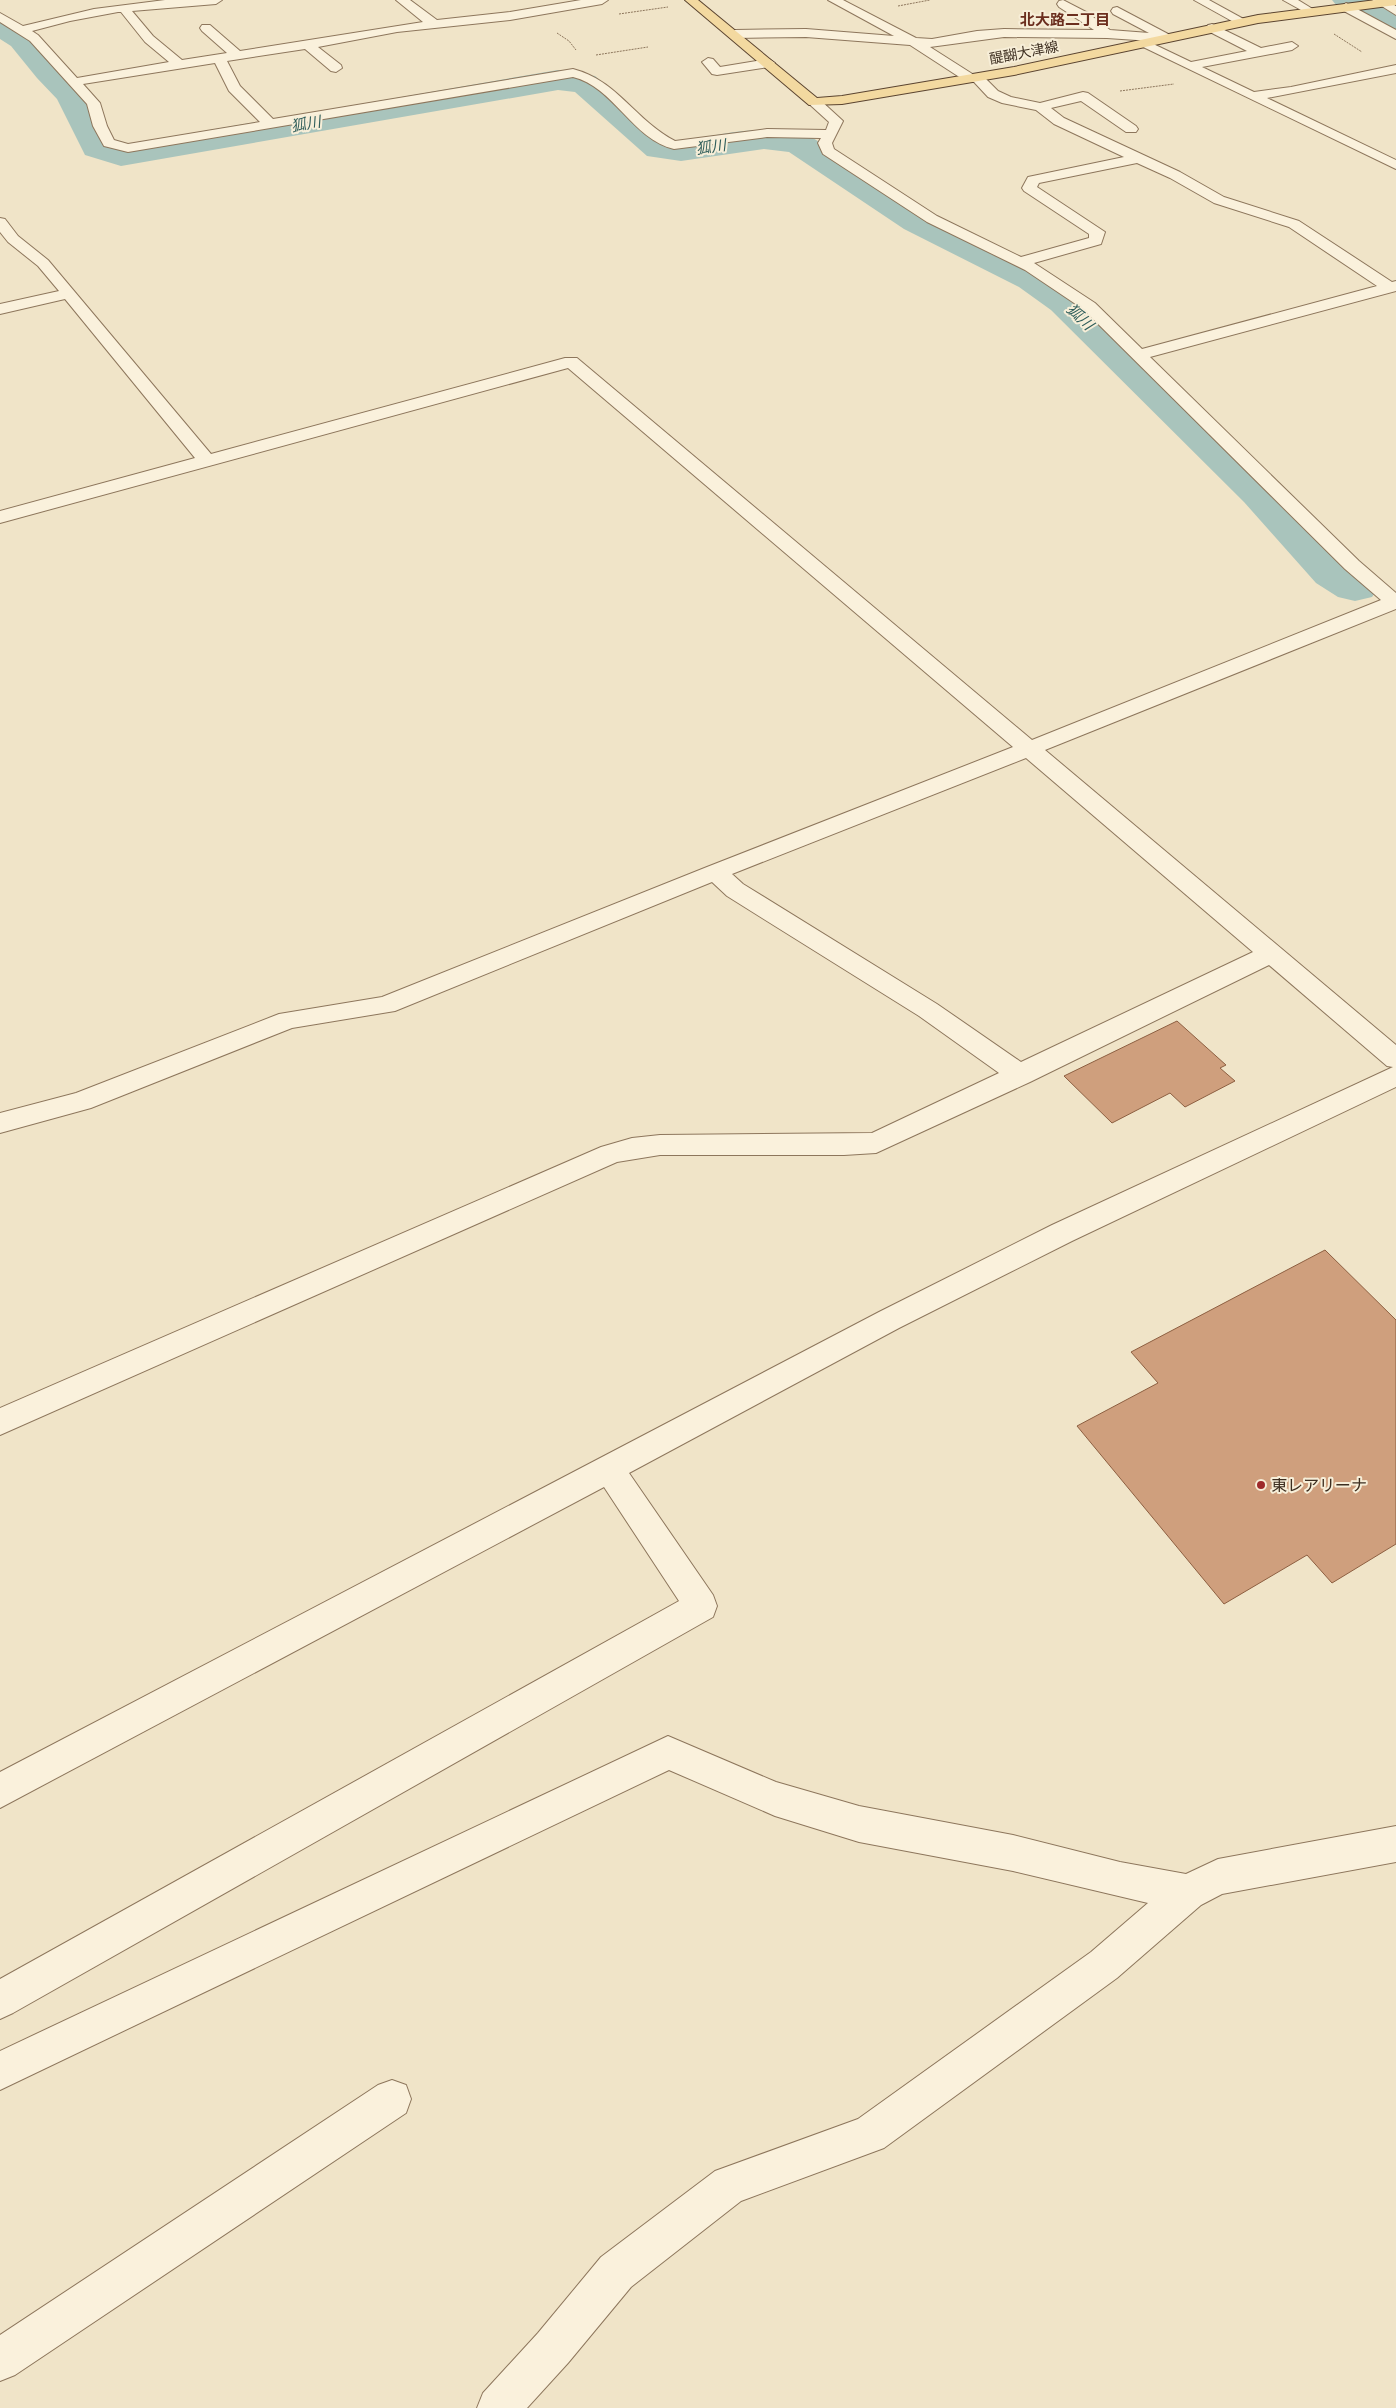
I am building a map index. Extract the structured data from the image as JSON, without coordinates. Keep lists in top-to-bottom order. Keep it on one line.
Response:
{"streets":{"main road":["醍醐大津線"]},"districts":["北大路二丁目"],"water":["狐川"],"places":["東レアリーナ"]}
